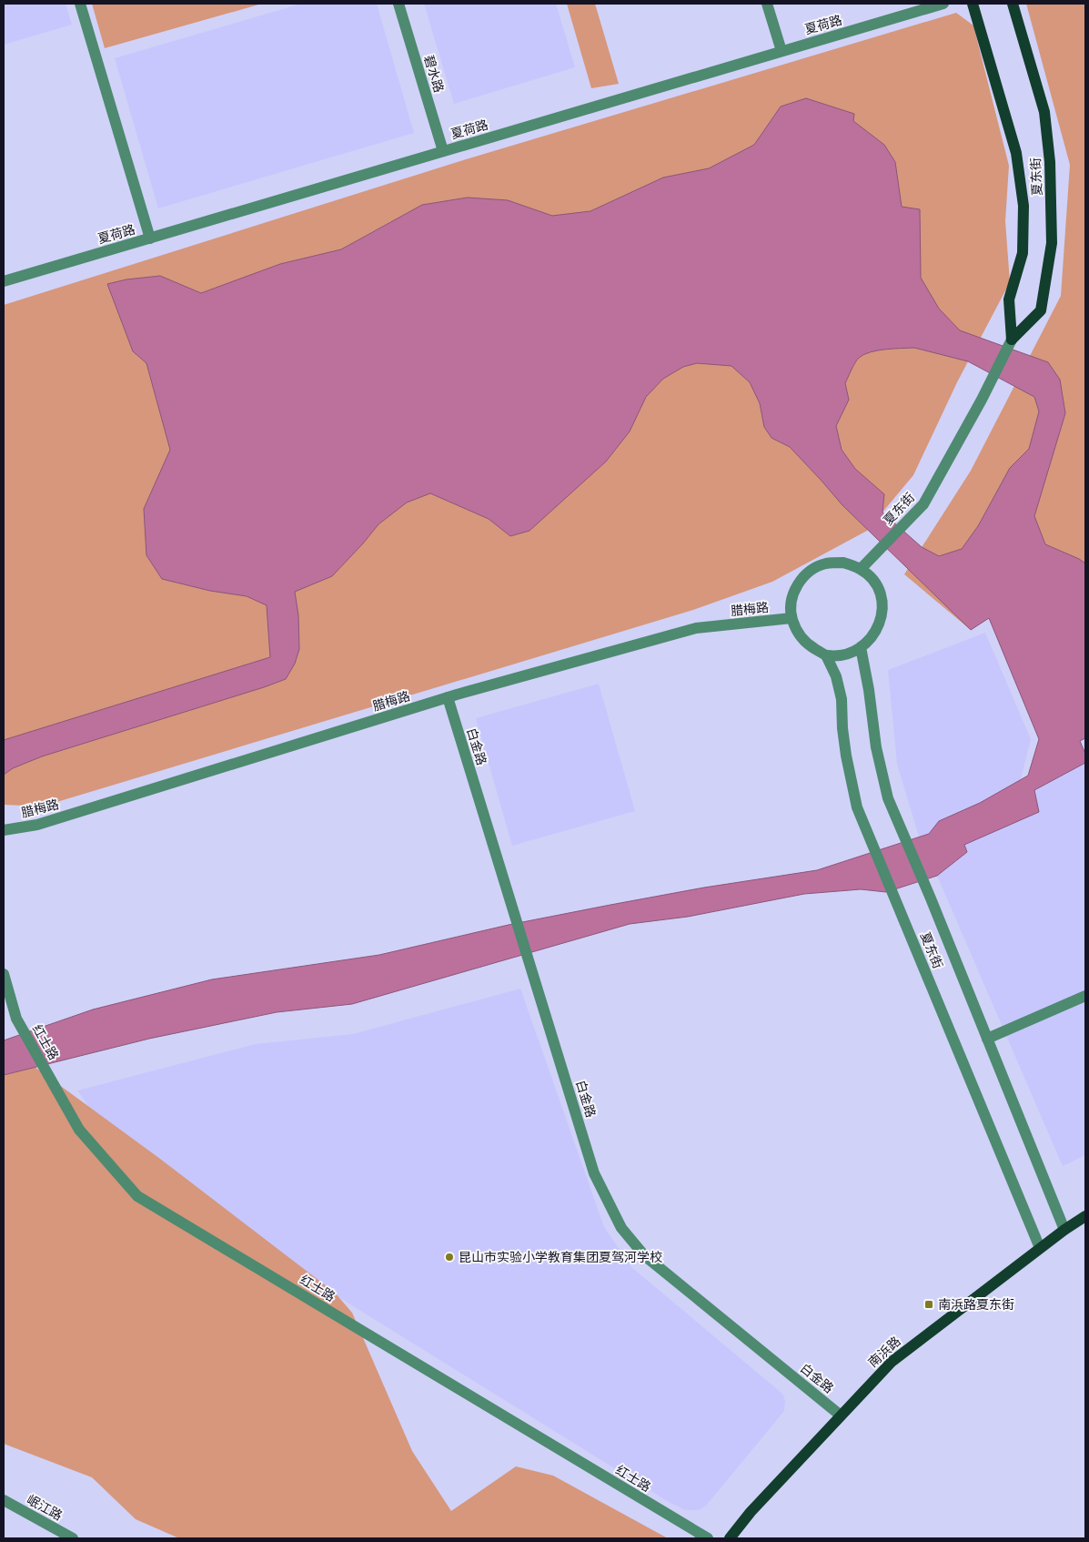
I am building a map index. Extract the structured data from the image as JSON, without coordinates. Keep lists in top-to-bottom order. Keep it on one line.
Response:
{"streets":{"main road":["夏东街","南浜路"],"street":["夏荷路","碧水路","腊梅路","白金路","红士路","岷江路"]},"crossings":[["夏荷路","碧水路"],["夏东街","腊梅路"],["夏东街","南浜路"],["腊梅路","白金路"],["白金路","南浜路"]],"places":{"other":["昆山市实验小学教育集团夏驾河学校"],"transit":["南浜路夏东街"]}}
